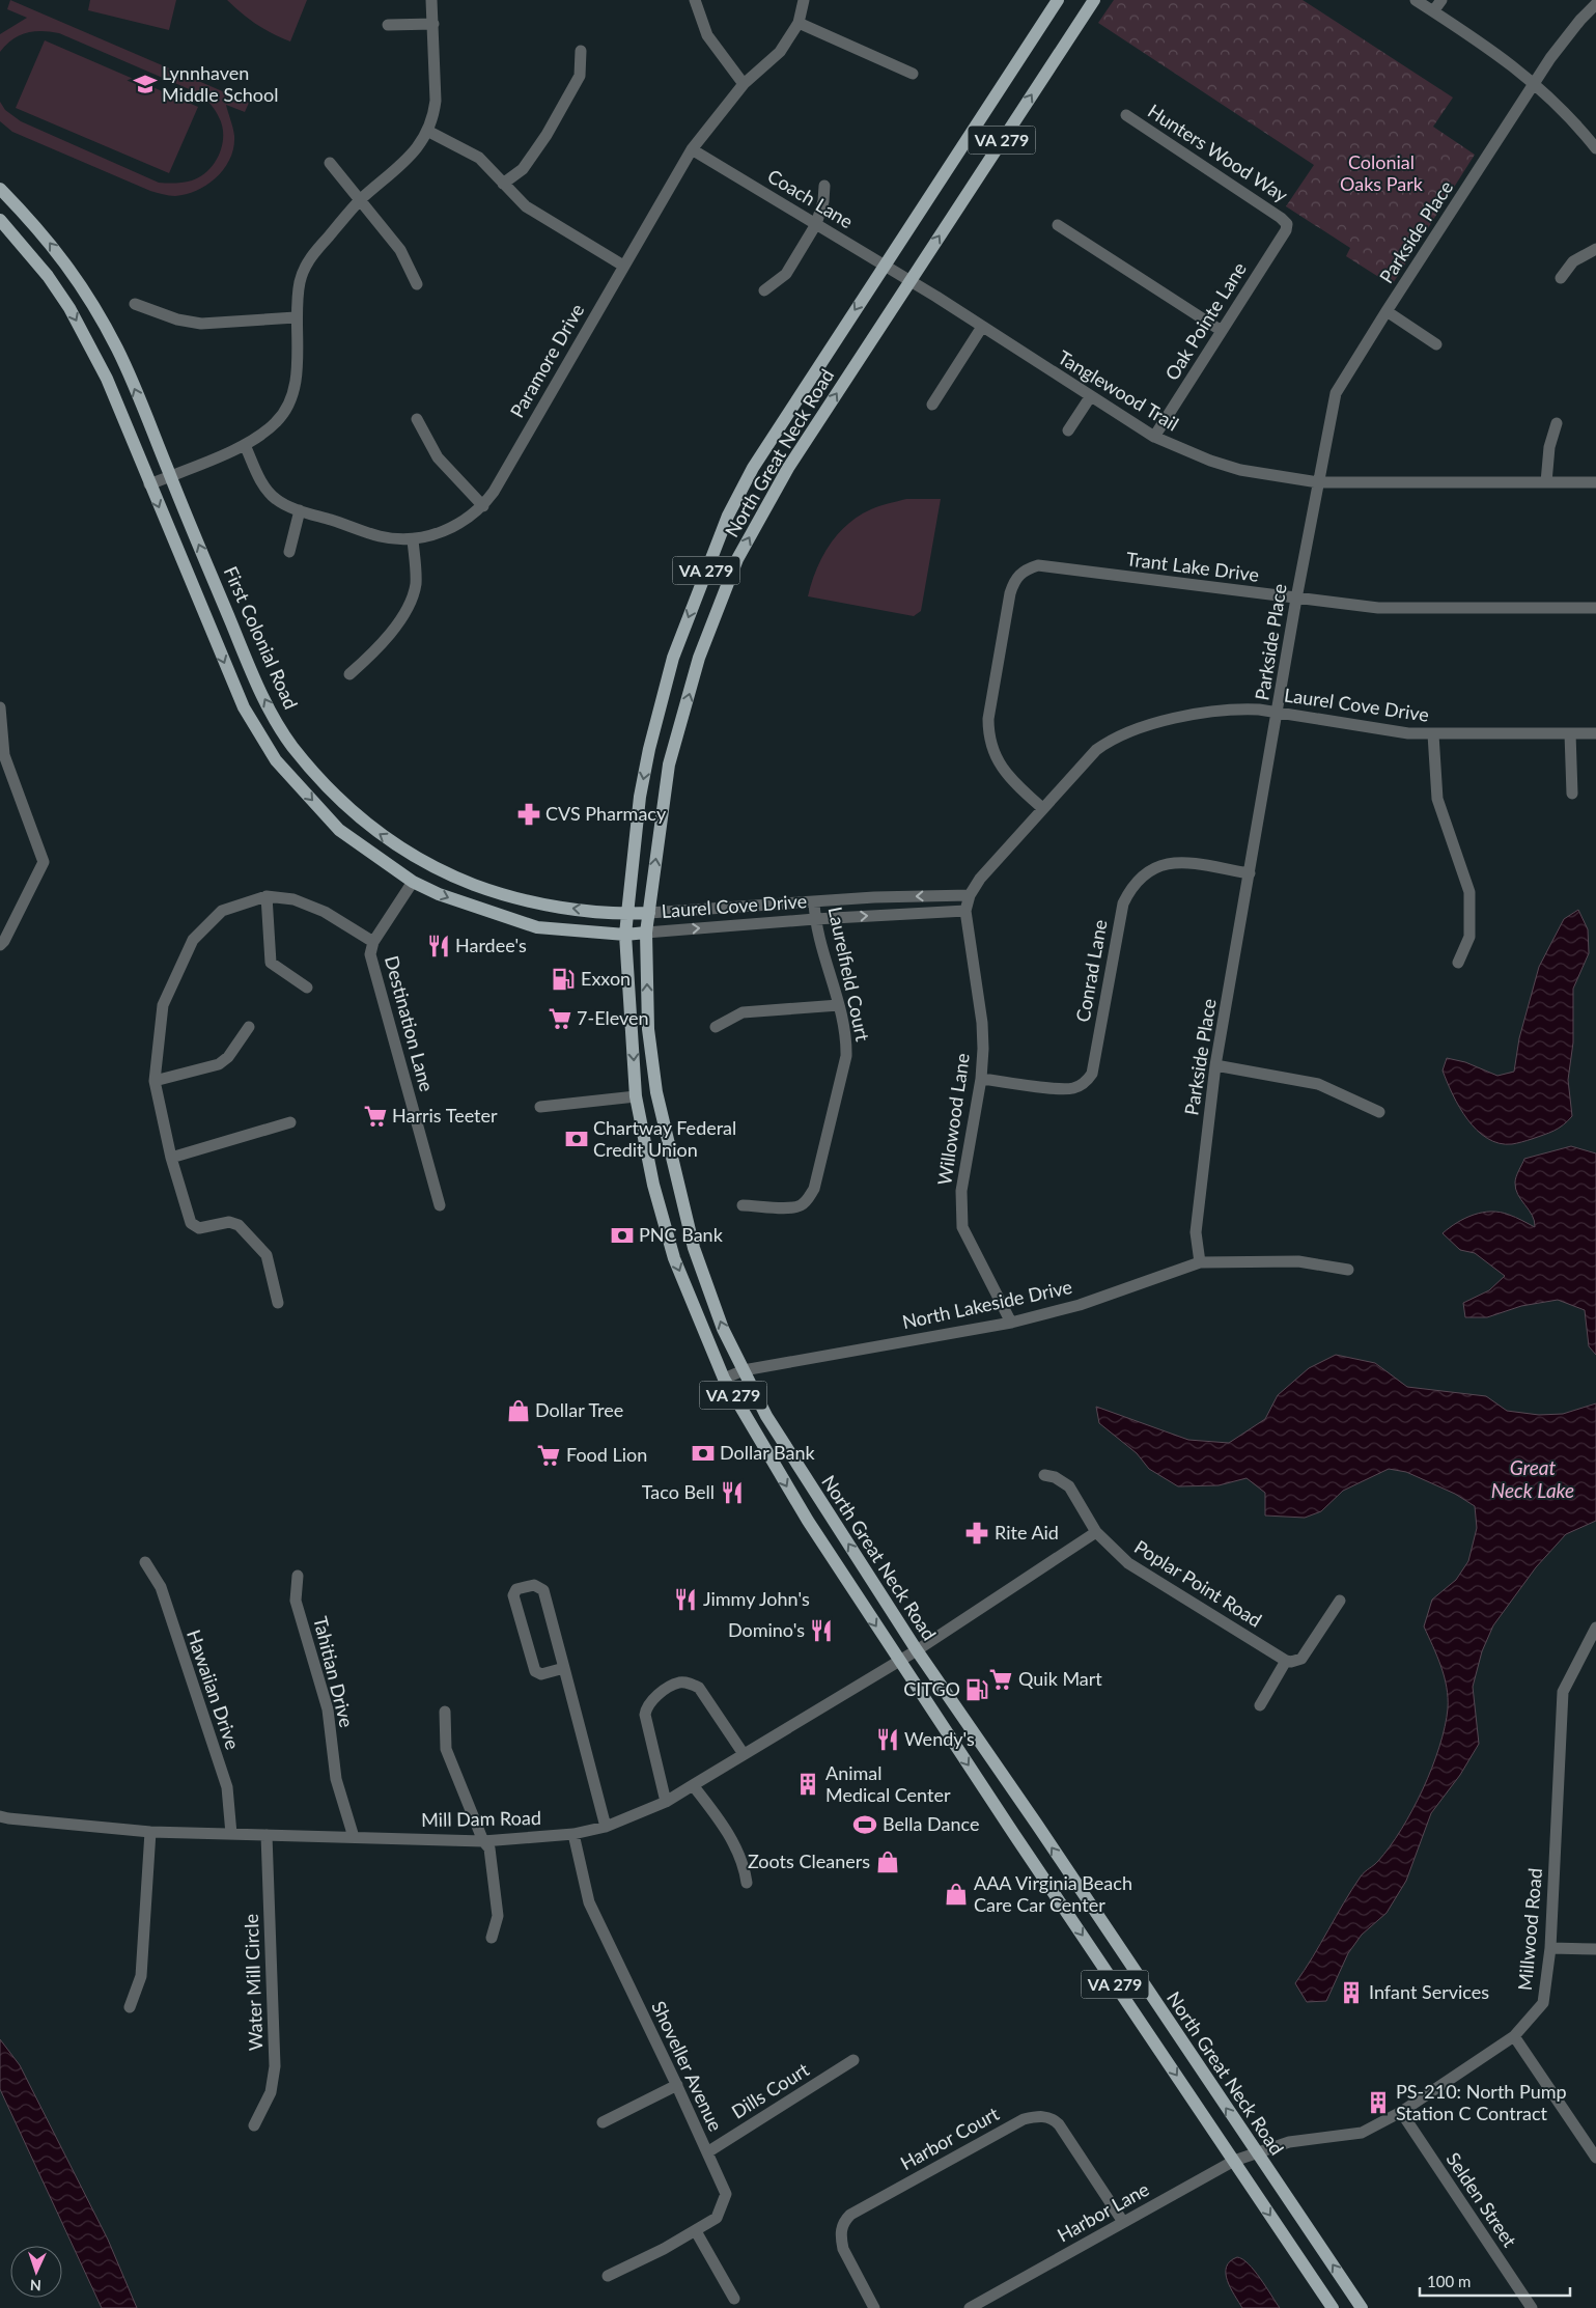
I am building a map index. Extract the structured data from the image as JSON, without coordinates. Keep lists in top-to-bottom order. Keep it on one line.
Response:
{"streets":{"main road":["VA 279","North Great Neck Road","First Colonial Road"],"street":["Hunters Wood Way","Coach Lane","Parkside Place","Oak Pointe Lane","Paramore Drive","Tanglewood Trail","Trant Lake Drive","Laurel Cove Drive","Conrad Lane","Laurelfield Court","Destination Lane","Willowood Lane","North Lakeside Drive","Poplar Point Road","Tahitian Drive","Hawaiian Drive","Mill Dam Road","Millwood Road","Water Mill Circle","Shoveller Avenue","Dills Court","Harbor Court","Selden Street","Harbor Lane"]},"crossings":[["Hunters Wood Way","Oak Pointe Lane"],["Coach Lane","Paramore Drive"],["Coach Lane","Tanglewood Trail"],["Coach Lane","North Great Neck Road"],["Parkside Place","Tanglewood Trail"],["Parkside Place","Trant Lake Drive"],["Parkside Place","Laurel Cove Drive"],["Parkside Place","Conrad Lane"],["Parkside Place","North Lakeside Drive"],["Oak Pointe Lane","Tanglewood Trail"],["Tanglewood Trail","North Great Neck Road"],["North Great Neck Road","First Colonial Road"],["North Great Neck Road","Laurel Cove Drive"],["North Great Neck Road","North Lakeside Drive"],["North Great Neck Road","Mill Dam Road"],["North Great Neck Road","Millwood Road"],["North Great Neck Road","Harbor Lane"],["Trant Lake Drive","Laurel Cove Drive"],["First Colonial Road","Laurel Cove Drive"],["Laurel Cove Drive","Laurelfield Court"],["Laurel Cove Drive","Willowood Lane"],["Conrad Lane","Willowood Lane"],["Willowood Lane","North Lakeside Drive"],["Tahitian Drive","Mill Dam Road"],["Hawaiian Drive","Mill Dam Road"],["Mill Dam Road","Water Mill Circle"],["Mill Dam Road","Shoveller Avenue"],["Millwood Road","Selden Street"],["Millwood Road","Harbor Lane"],["Shoveller Avenue","Dills Court"],["Harbor Court","Harbor Lane"]],"water":["Great Neck Lake"],"parks":["Colonial Oaks Park"],"places":{"school or university":["Lynnhaven Middle School"],"pharmacy":["CVS Pharmacy","Rite Aid"],"restaurant":["Hardee's","Taco Bell","Jimmy John's","Domino's","Wendy's"],"fuel station":["Exxon","CITGO"],"supermarket":["7-Eleven","Harris Teeter","Food Lion","Quik Mart"],"bank":["Chartway Federal Credit Union","PNC Bank","Dollar Bank"],"shop":["Dollar Tree","Zoots Cleaners","AAA Virginia Beach Care Car Center"],"building":["Animal Medical Center","Infant Services","PS-210: North Pump Station C Contract"],"sports":["Bella Dance"]},"scale_bar":"100 m","north":"bottom"}
